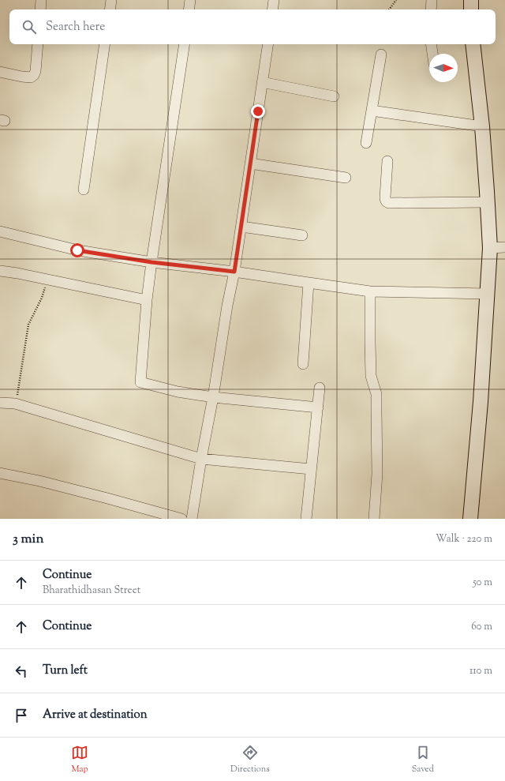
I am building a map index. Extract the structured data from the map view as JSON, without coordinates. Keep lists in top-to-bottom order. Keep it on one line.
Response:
{"north":"right","page":{"search":"Search here","heading":["3 min","Walk · 220 m"],"list":[["Continue","Bharathidhasan Street","50 m"],["Continue","60 m"],["Turn left","110 m"],"Arrive at destination"],"nav":["Map","Directions","Saved"]}}
